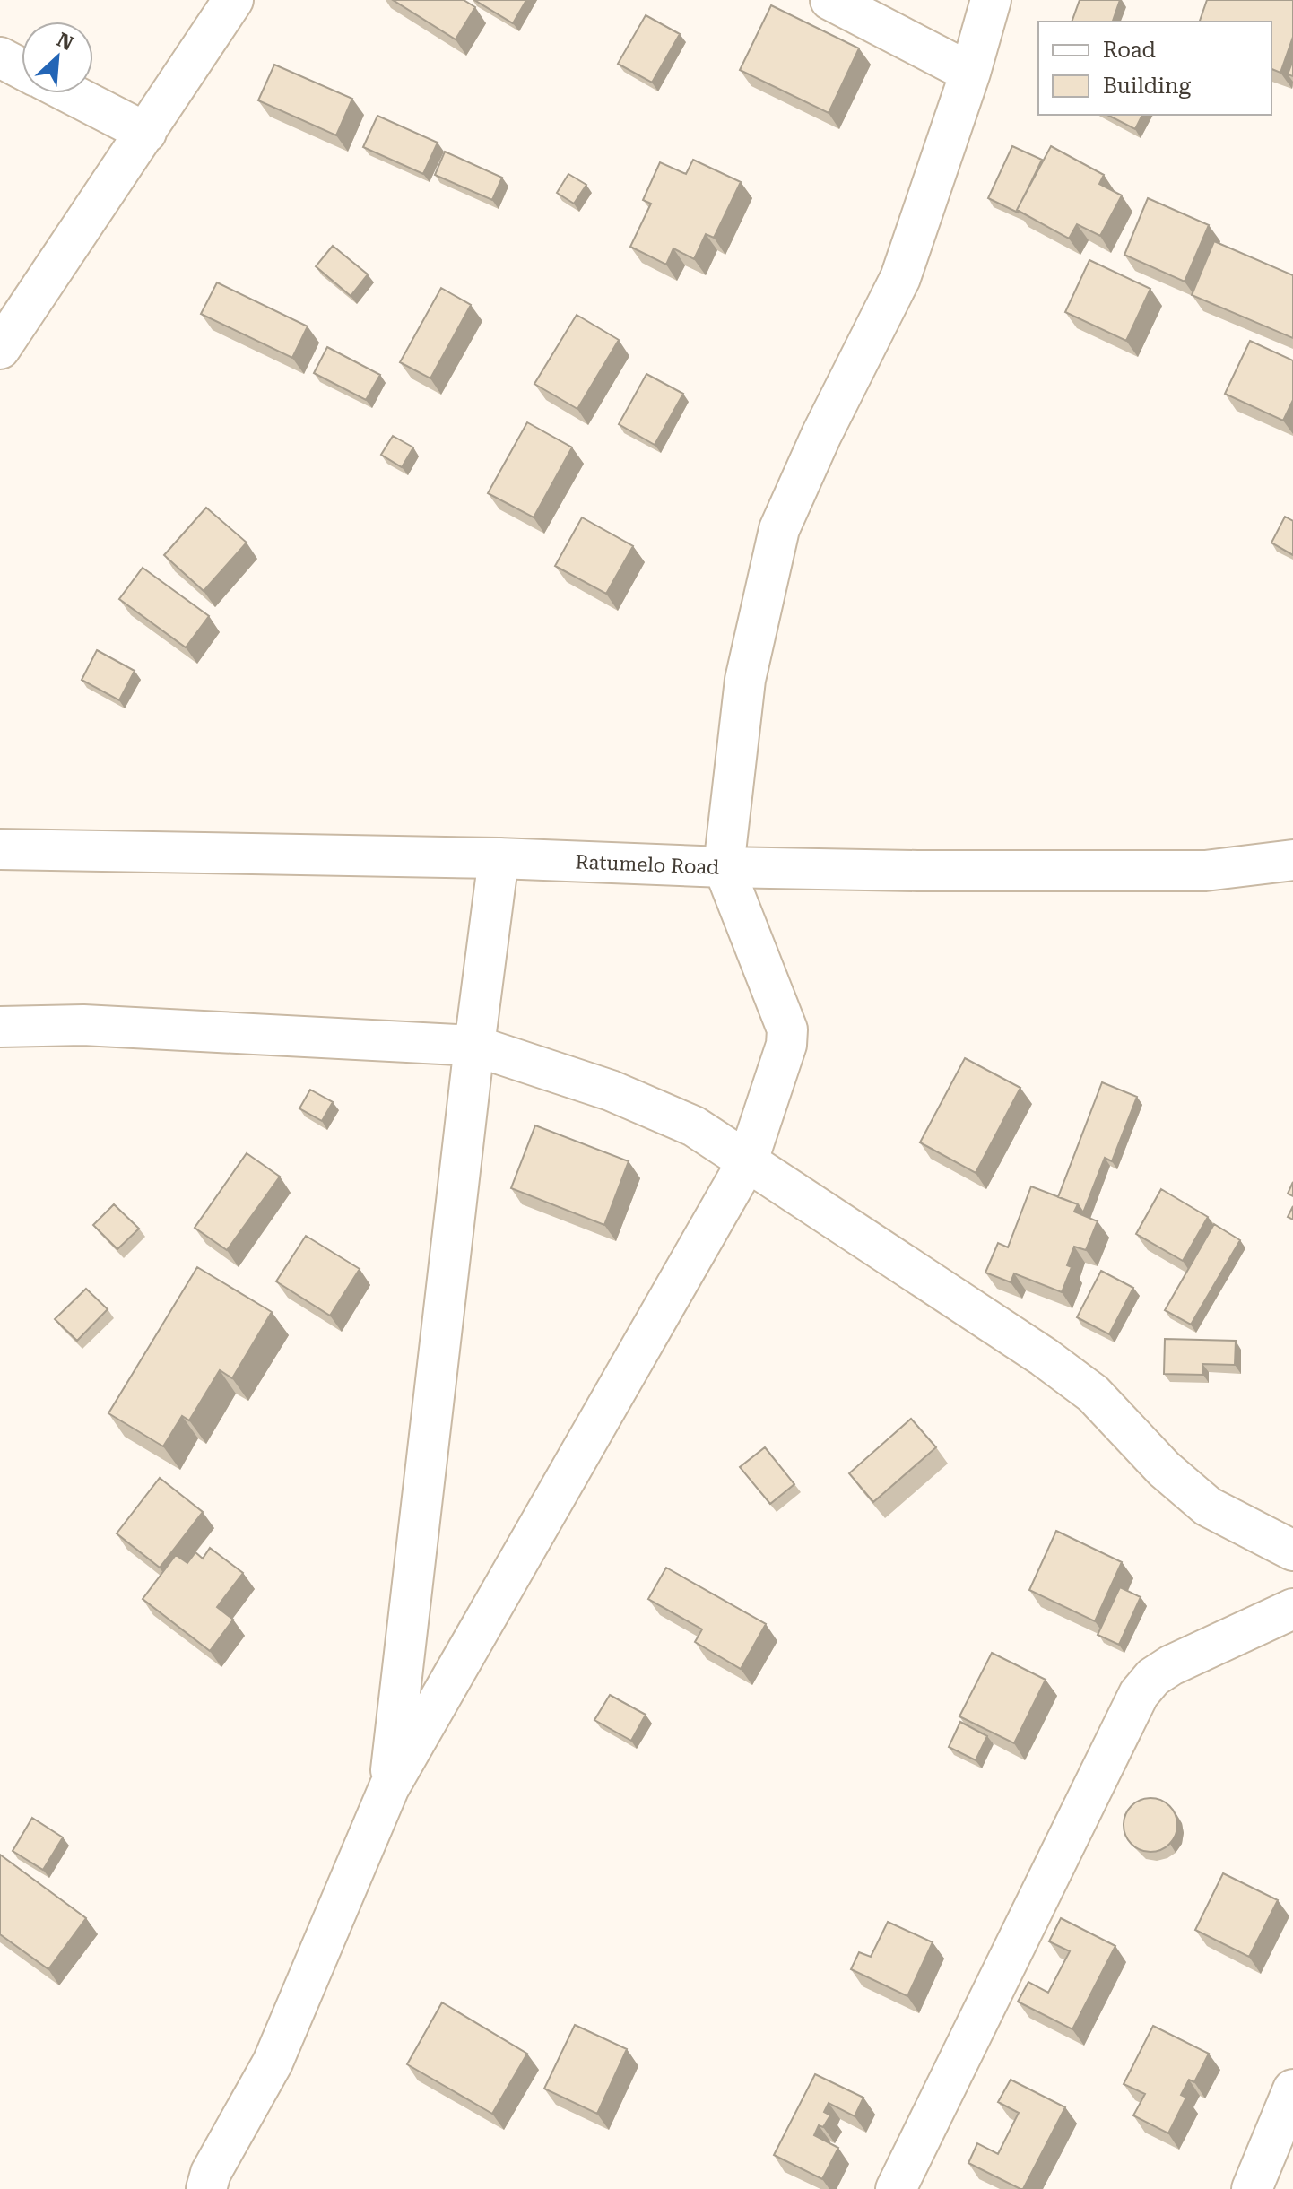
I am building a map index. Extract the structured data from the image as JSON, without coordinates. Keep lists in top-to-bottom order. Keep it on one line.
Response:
{"streets":{"street":["Ratumelo Road"]},"legend":["Road","Building"],"north":"top right"}
